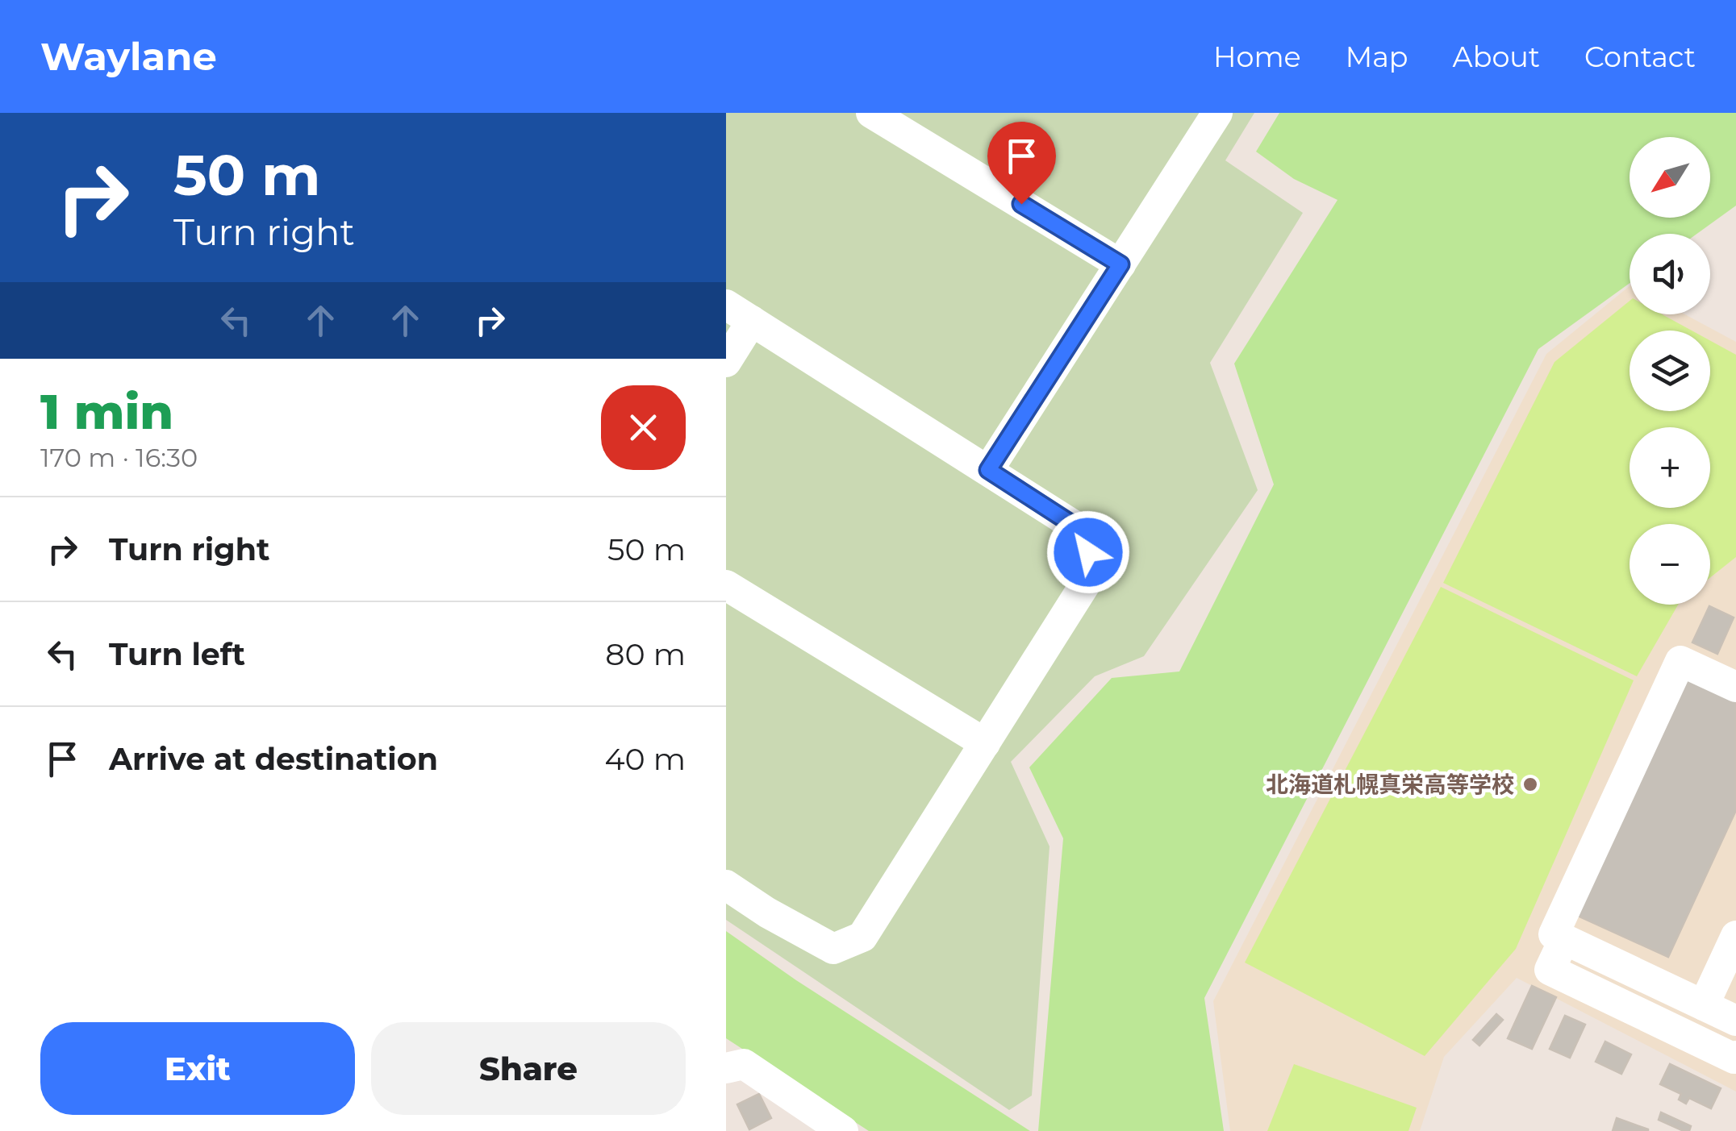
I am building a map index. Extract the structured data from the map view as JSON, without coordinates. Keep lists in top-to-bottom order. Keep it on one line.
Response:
{"places":["北海道札幌真栄高等学校"],"north":"bottom left","page":{"header":"Waylane","nav":["Home","Map","About","Contact"],"turn":["50 m","Turn right"],"map_buttons":["+","−"],"heading":["1 min","170 m · 16:30"],"list":[{"name":"Turn right","value":"50 m"},{"name":"Turn left","value":"80 m"},{"name":"Arrive at destination","value":"40 m"}],"buttons":["Exit","Share"]}}
